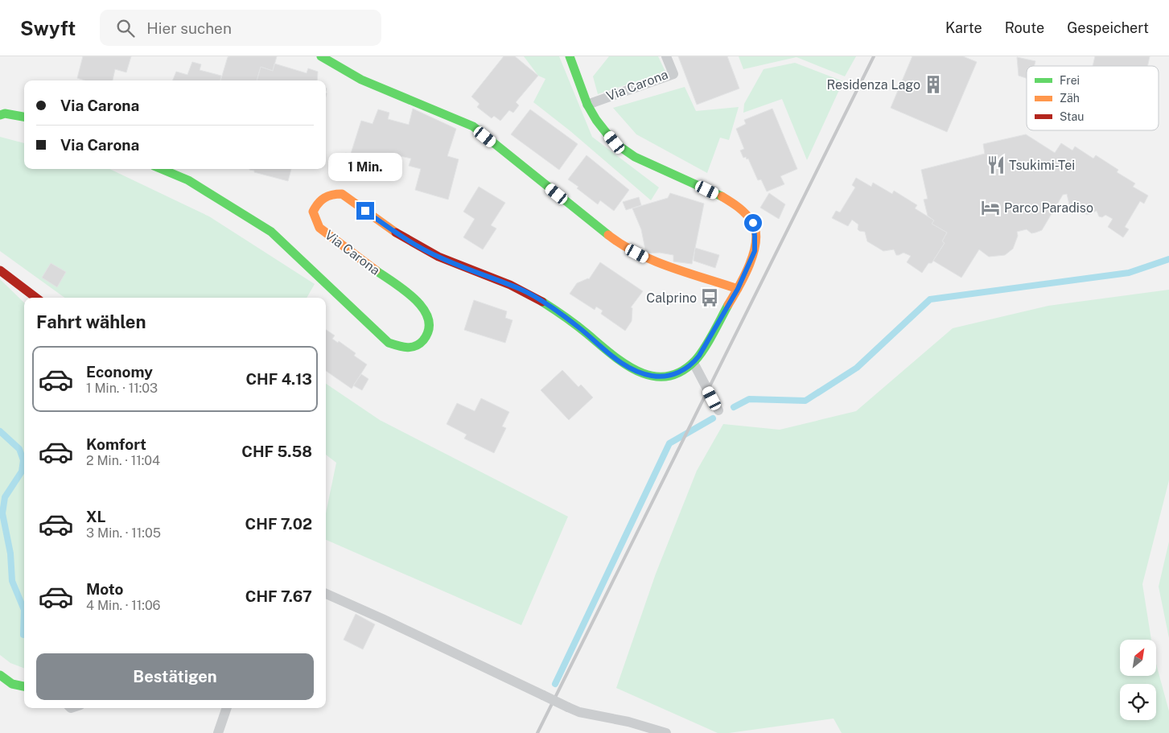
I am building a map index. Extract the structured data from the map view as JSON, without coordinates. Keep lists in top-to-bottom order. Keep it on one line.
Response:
{"streets":{"street":["Via Carona"]},"places":{"building":["Residenza Lago"],"restaurant":["Tsukimi-Tei"],"hotel":["Parco Paradiso"],"bus stop":["Calprino"]},"legend":["Frei","Zäh","Stau"],"north":"top right","page":{"header":"Swyft","search":"Hier suchen","nav":["Karte","Route","Gespeichert"],"banner":["Via Carona","Via Carona"],"bubble":"1 Min.","heading":"Fahrt wählen","list":[{"name":"Economy","note":"1 Min. · 11:03","value":"CHF 4.13"},{"name":"Komfort","note":"2 Min. · 11:04","value":"CHF 5.58"},{"name":"XL","note":"3 Min. · 11:05","value":"CHF 7.02"},{"name":"Moto","note":"4 Min. · 11:06","value":"CHF 7.67"}],"buttons":"Bestätigen"}}
